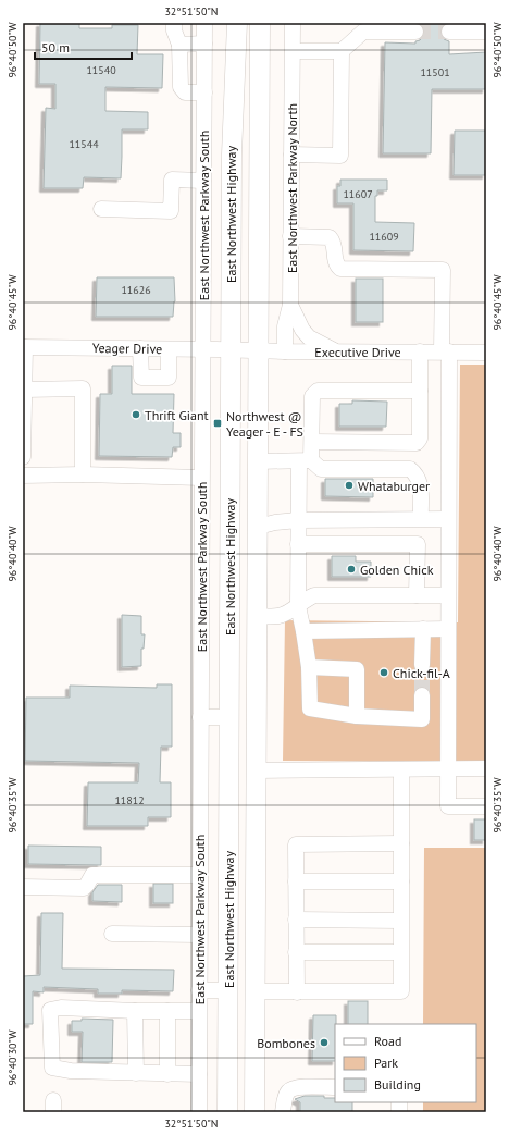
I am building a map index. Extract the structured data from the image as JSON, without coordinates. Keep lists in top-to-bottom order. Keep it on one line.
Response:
{"streets":{"main road":["East Northwest Highway"],"street":["East Northwest Parkway North","East Northwest Parkway South","Yeager Drive","Executive Drive"]},"crossings":[["East Northwest Parkway North","Executive Drive"],["East Northwest Highway","Yeager Drive"],["East Northwest Highway","Executive Drive"],["East Northwest Parkway South","Yeager Drive"],["Yeager Drive","Executive Drive"]],"places":{"other":["Thrift Giant","Whataburger","Golden Chick","Chick-fil-A","Bombones"],"transit":["Northwest @ Yeager - E - FS"]},"house_numbers":["11540","11501","11544","11607","11609","11626","11812"],"legend":["Road","Park","Building"],"scale_bar":"50 m","coordinates":["32°51'50\"N","96°40'50\"W","96°40'45\"W","96°40'40\"W","96°40'35\"W","96°40'30\"W"]}
